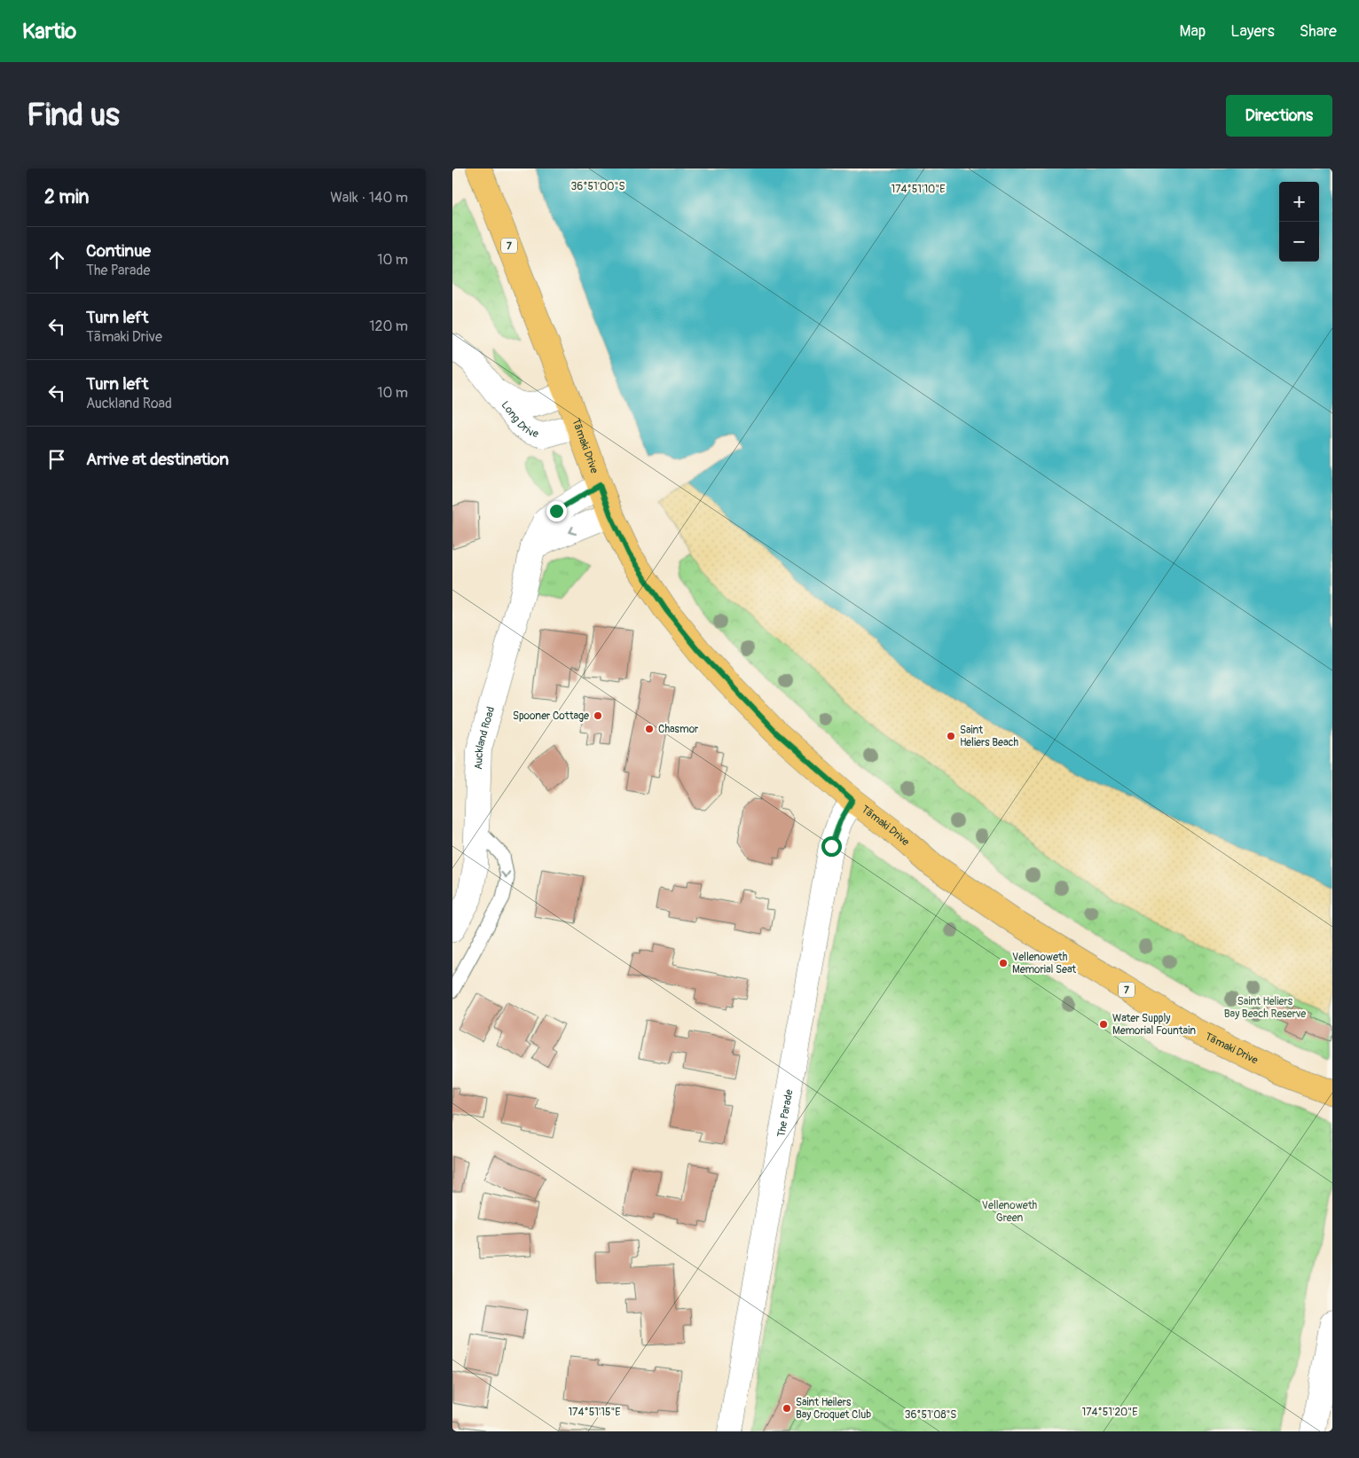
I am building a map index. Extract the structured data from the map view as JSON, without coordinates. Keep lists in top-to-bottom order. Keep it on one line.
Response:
{"streets":{"main road":["7","Tāmaki Drive"],"street":["Long Drive","Auckland Road","The Parade"]},"crossings":[["Long Drive","Tāmaki Drive"],["Tāmaki Drive","Auckland Road"],["Tāmaki Drive","The Parade"]],"parks":["Saint Heliers Bay Beach Reserve","Vellenoweth Green"],"places":["Spooner Cottage","Chasmor","Saint Heliers Beach","Vellenoweth Memorial Seat","Water Supply Memorial Fountain","Saint Heilers Bay Croquet Club"],"page":{"header":"Kartio","nav":["Map","Layers","Share"],"buttons":"Directions","title":"Find us","heading":["2 min","Walk · 140 m"],"map_buttons":["+","−"],"list":[["Continue","The Parade","10 m"],["Turn left","Tāmaki Drive","120 m"],["Turn left","Auckland Road","10 m"],"Arrive at destination"]},"coordinates":["36°51'00\"S","174°51'10\"E","174°51'15\"E","174°51'20\"E","36°51'08\"S"]}
